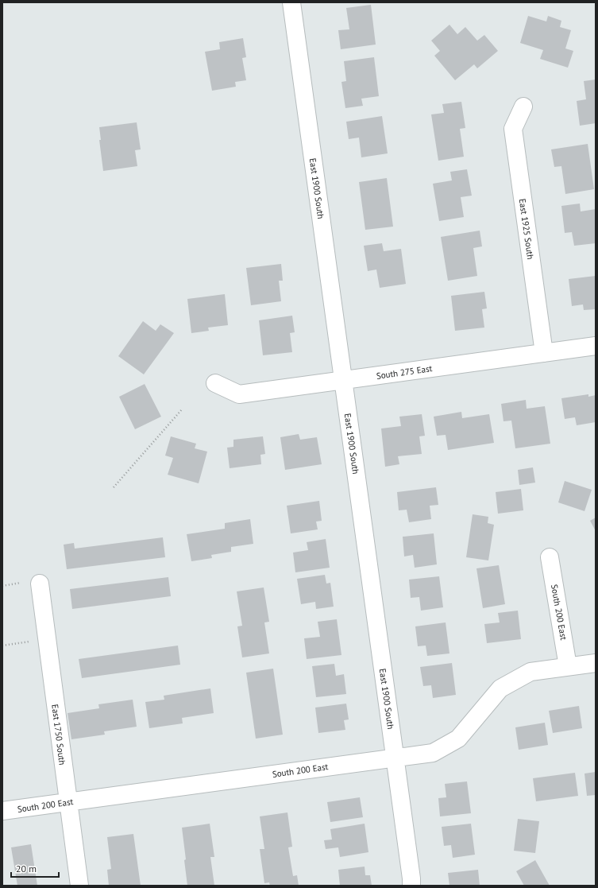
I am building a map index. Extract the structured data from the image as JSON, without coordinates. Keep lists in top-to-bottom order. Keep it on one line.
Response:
{"streets":{"street":["East 1900 South","East 1925 South","South 275 East","South 200 East","East 1750 South"]},"crossings":[["East 1900 South","South 275 East"],["East 1900 South","South 200 East"],["East 1925 South","South 275 East"],["South 200 East","East 1750 South"]],"scale_bar":"20 m"}
